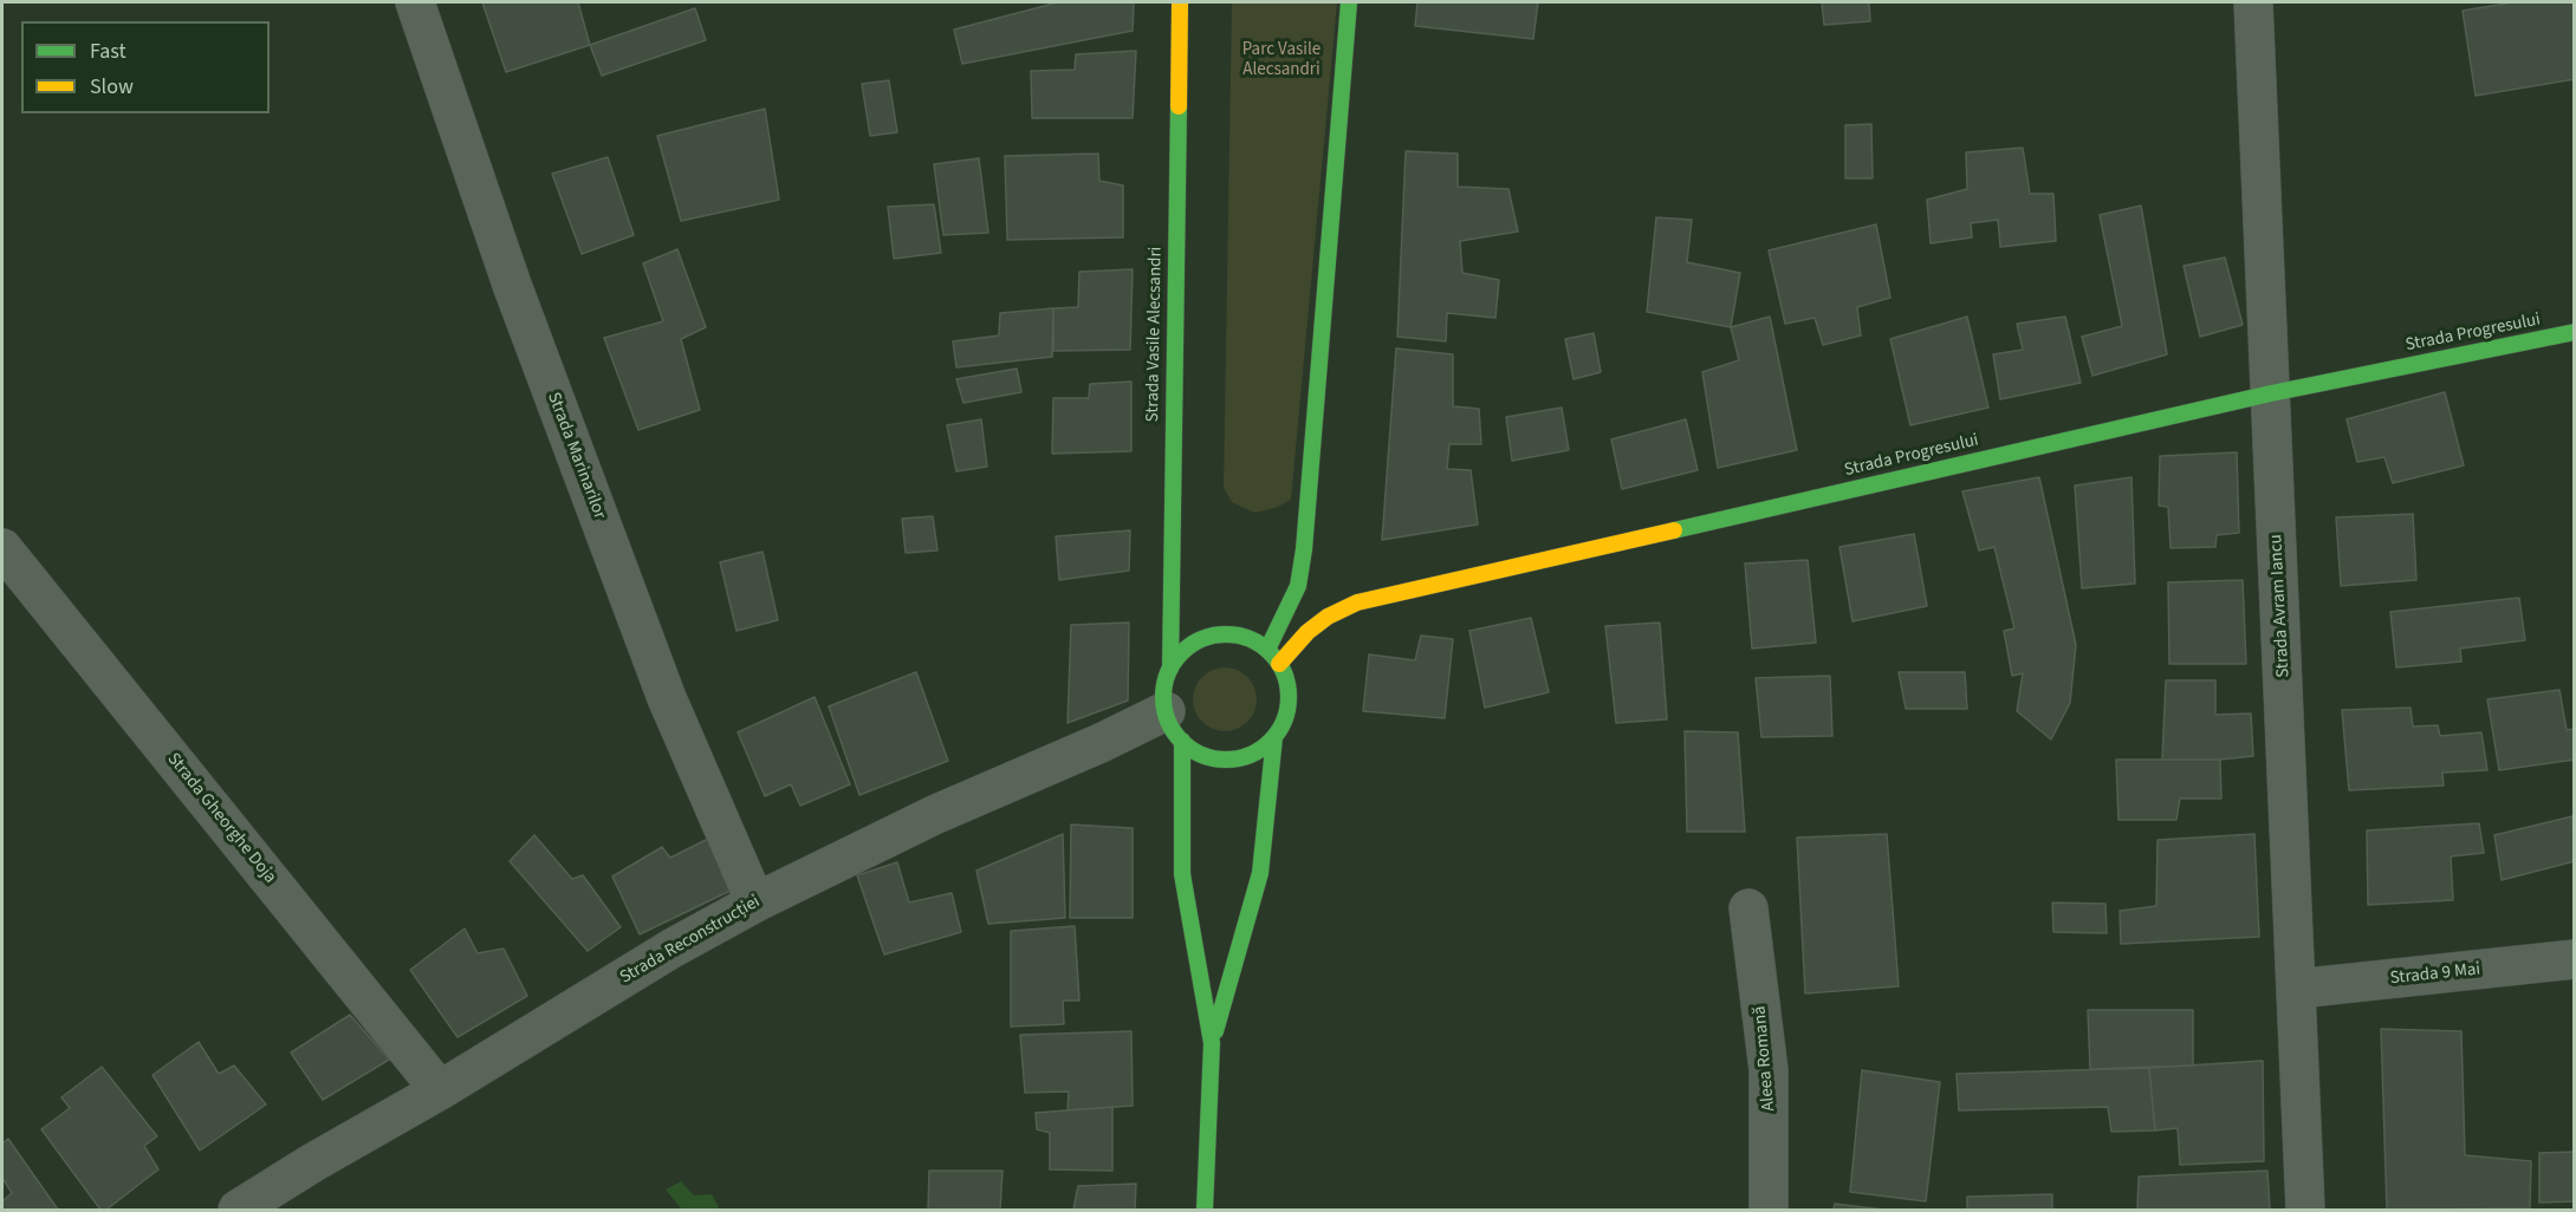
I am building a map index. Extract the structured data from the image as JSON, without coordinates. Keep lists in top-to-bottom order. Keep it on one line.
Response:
{"streets":{"street":["Strada Progresului","Strada Vasile Alecsandri","Strada Marinarilor","Strada Avram Iancu","Strada Gheorghe Doja","Strada Reconstrucției","Strada 9 Mai","Aleea Romană"]},"crossings":[["Strada Progresului","Strada Vasile Alecsandri"],["Strada Progresului","Strada Avram Iancu"],["Strada Progresului","Strada Reconstrucției"],["Strada Vasile Alecsandri","Strada Reconstrucției"],["Strada Marinarilor","Strada Reconstrucției"],["Strada Avram Iancu","Strada 9 Mai"],["Strada Gheorghe Doja","Strada Reconstrucției"]],"parks":["Parc Vasile Alecsandri"],"legend":["Fast","Slow"]}
